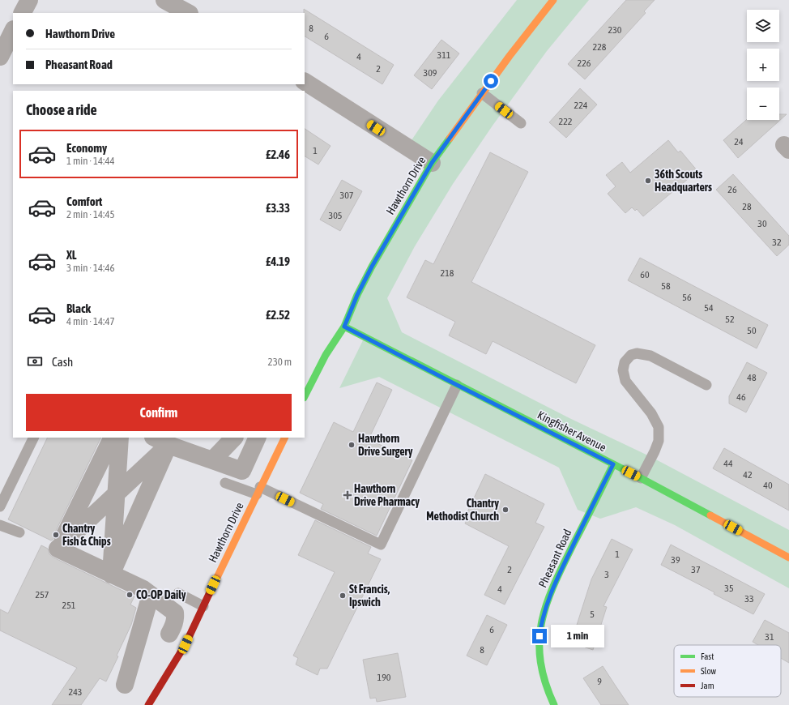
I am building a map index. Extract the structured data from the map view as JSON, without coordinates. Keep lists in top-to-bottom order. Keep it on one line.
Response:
{"streets":{"street":["Hawthorn Drive","Kingfisher Avenue","Pheasant Road"]},"crossings":[["Hawthorn Drive","Kingfisher Avenue"],["Kingfisher Avenue","Pheasant Road"]],"places":{"other":["36th Scouts Headquarters","Hawthorn Drive Surgery","Chantry Methodist Church","Chantry Fish & Chips","CO-OP Daily","St Francis, Ipswich"],"health":["Hawthorn Drive Pharmacy"]},"house_numbers":["8","230","6","228","311","4","226","2","309","224","222","24","1","26","307","28","305","30","32","218","60","58","56","54","52","50","48","46","44","42","40","1","39","2","37","3","35","4","257","33","251","5","6","31","8","190","9","243"],"legend":["Fast","Slow","Jam"],"page":{"map_buttons":["+","−"],"banner":["Hawthorn Drive","Pheasant Road"],"heading":"Choose a ride","list":[{"name":"Economy","note":"1 min · 14:44","value":"£2.46"},{"name":"Comfort","note":"2 min · 14:45","value":"£3.33"},{"name":"XL","note":"3 min · 14:46","value":"£4.19"},{"name":"Black","note":"4 min · 14:47","value":"£2.52"}],"pay":["Cash","230 m"],"buttons":"Confirm","bubble":"1 min"}}
